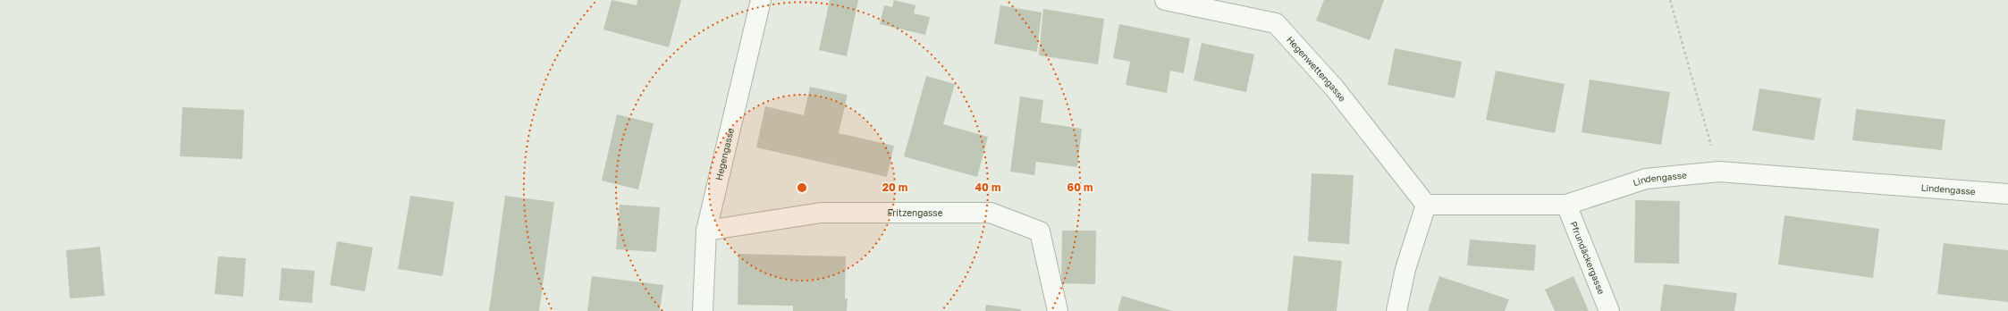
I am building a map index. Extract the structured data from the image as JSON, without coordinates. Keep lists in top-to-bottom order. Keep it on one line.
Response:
{"streets":{"street":["Hegenwettengasse","Hegengasse","Lindengasse","Fritzengasse","Pfrundäckergasse"]},"crossings":[["Hegenwettengasse","Lindengasse"],["Hegengasse","Fritzengasse"],["Lindengasse","Pfrundäckergasse"]],"rings":["20 m","40 m","60 m"]}
